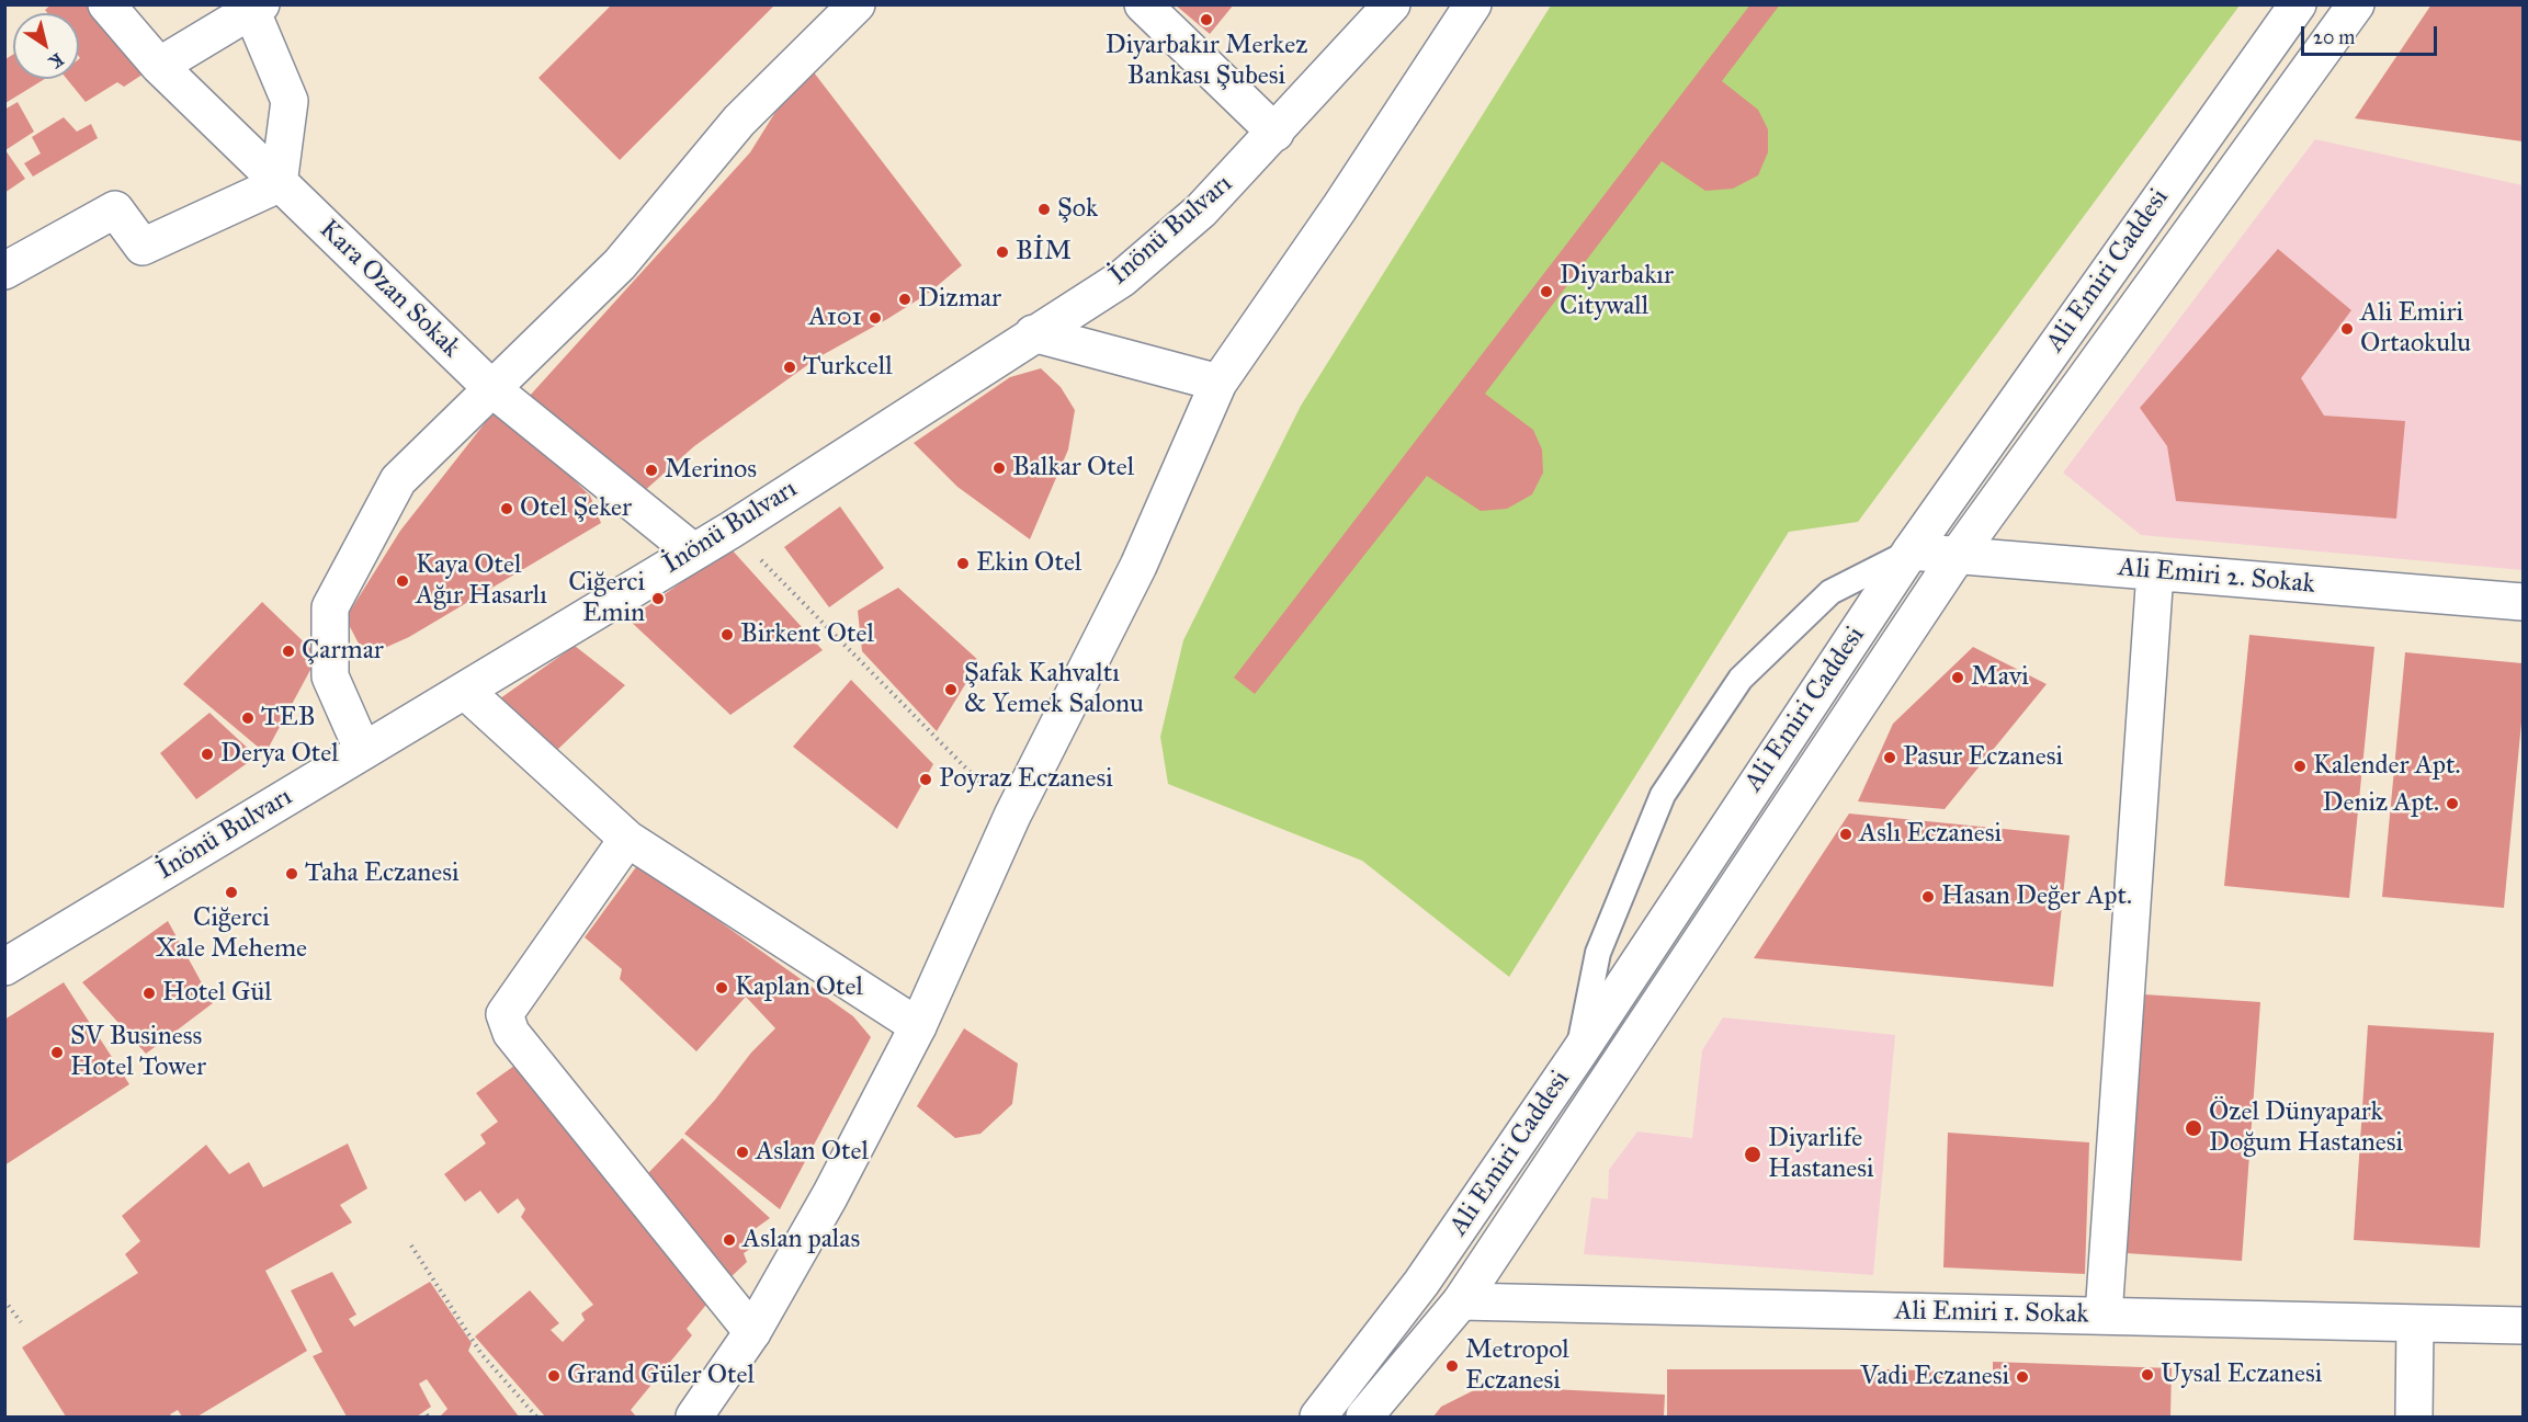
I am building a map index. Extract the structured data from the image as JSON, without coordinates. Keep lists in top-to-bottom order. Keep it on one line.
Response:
{"streets":{"main road":["İnönü Bulvarı","Ali Emiri Caddesi","Kara Ozan Sokak","Ali Emiri 2. Sokak","Ali Emiri 1. Sokak"]},"crossings":[["İnönü Bulvarı","Kara Ozan Sokak"],["Ali Emiri Caddesi","Ali Emiri 2. Sokak"]],"places":["Diyarbakır Merkez Bankası Şubesi","Şok","BİM","Diyarbakır Citywall","Dizmar","A101","Ali Emiri Ortaokulu","Turkcell","Balkar Otel","Merinos","Otel Şeker","Ekin Otel","Kaya Otel Ağır Hasarlı","Ciğerci Emin","Birkent Otel","Çarmar","Mavi","Şafak Kahvaltı & Yemek Salonu","TEB","Derya Otel","Pasur Eczanesi","Kalender Apt.","Poyraz Eczanesi","Deniz Apt.","Aslı Eczanesi","Taha Eczanesi","Ciğerci Xale Meheme","Hasan Değer Apt.","Kaplan Otel","Hotel Gül","SV Business Hotel Tower","Özel Dünyapark Doğum Hastanesi","Aslan Otel","Diyarlife Hastanesi","Aslan palas","Metropol Eczanesi","Uysal Eczanesi","Grand Güler Otel","Vadi Eczanesi"],"scale_bar":"20 m","north":"bottom right"}
